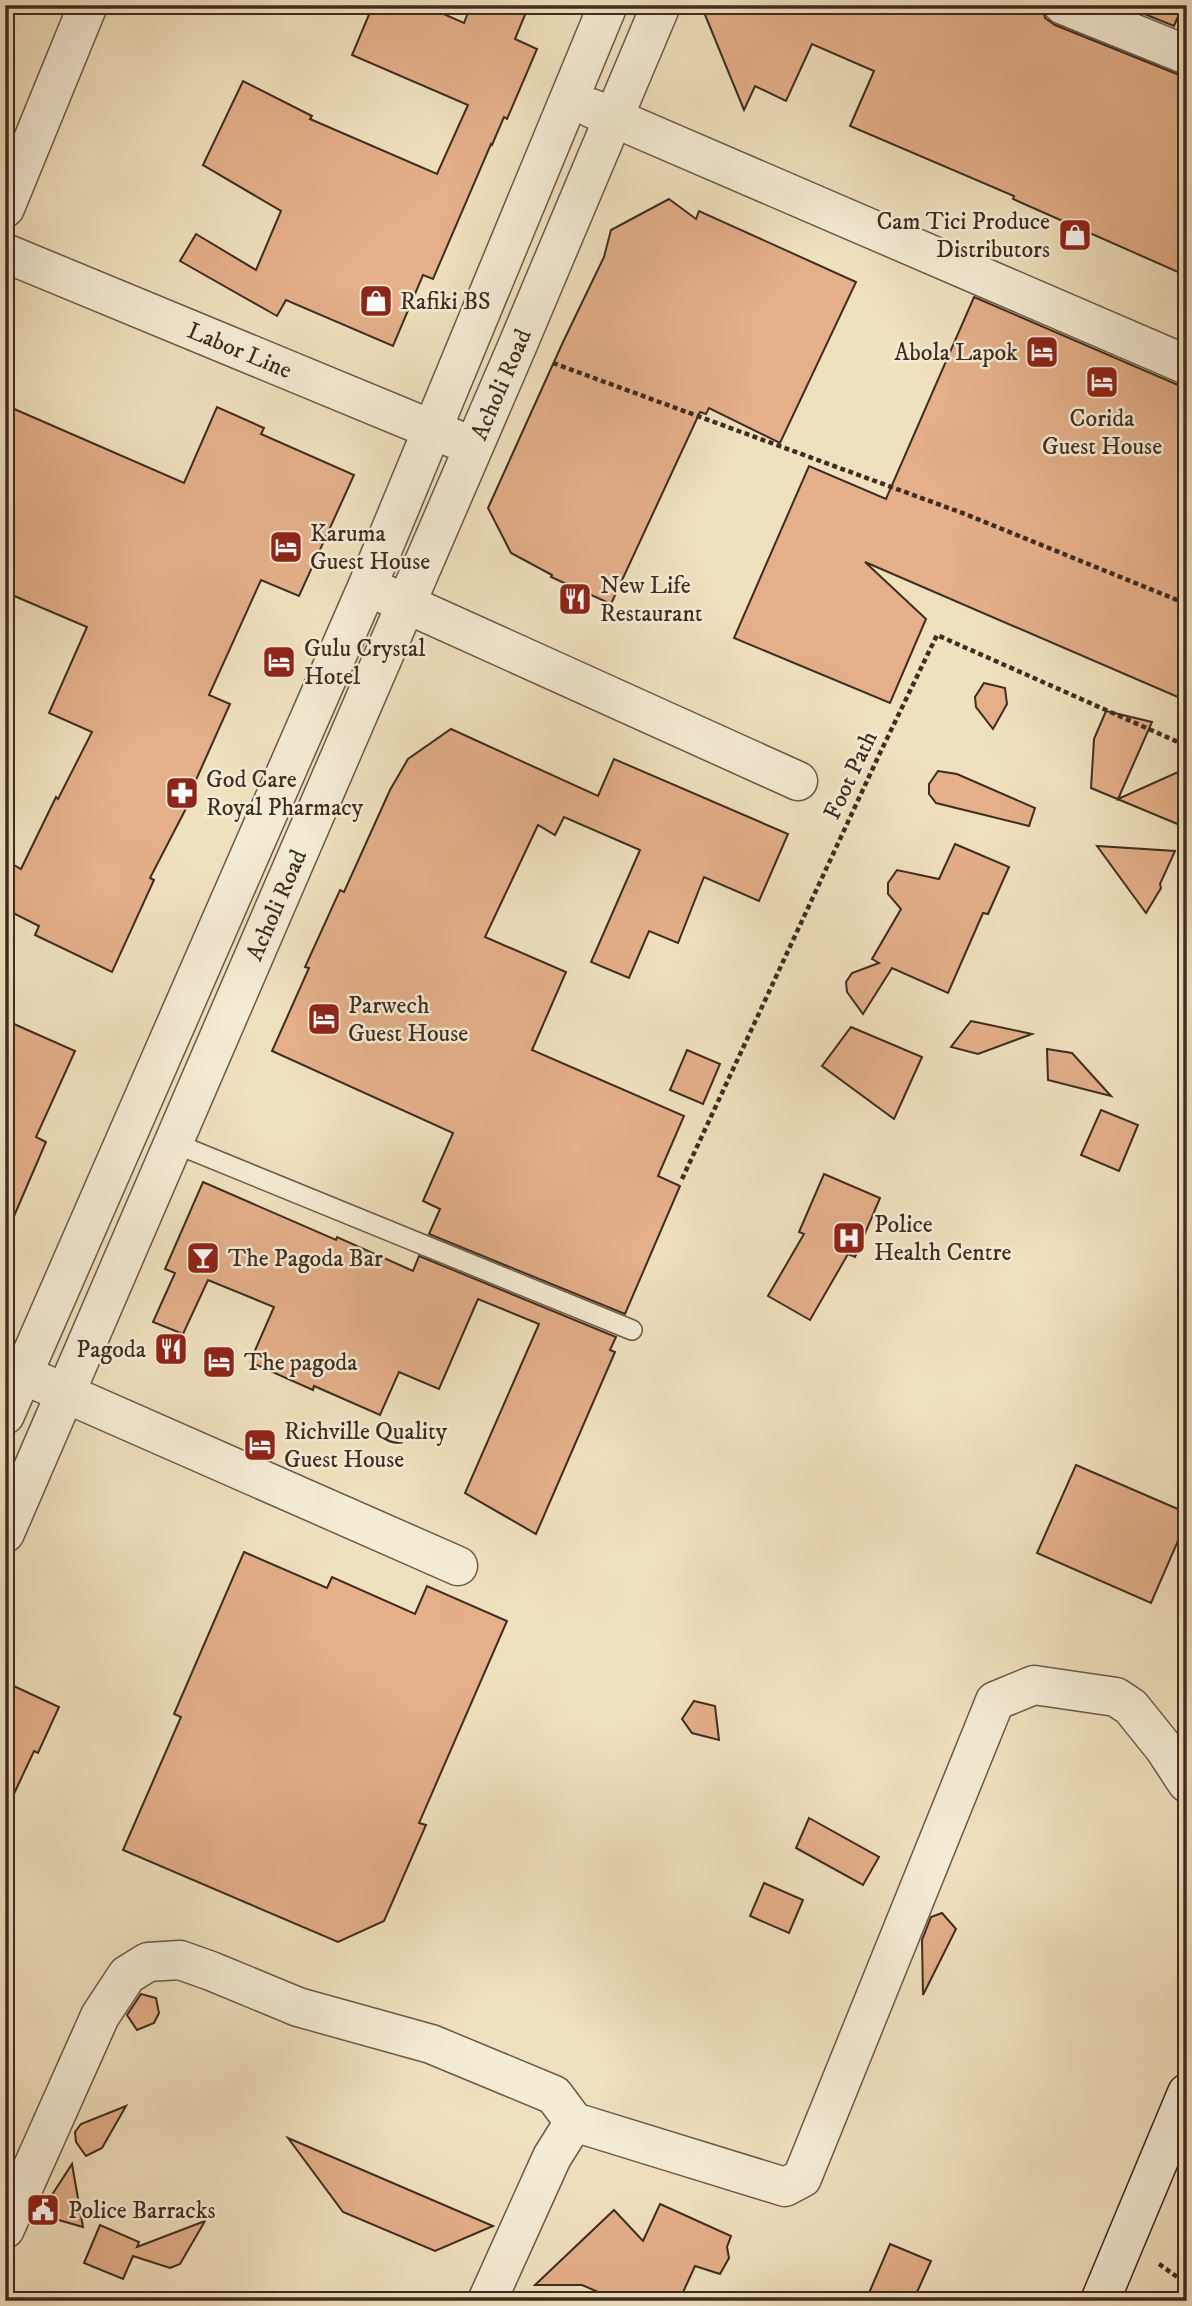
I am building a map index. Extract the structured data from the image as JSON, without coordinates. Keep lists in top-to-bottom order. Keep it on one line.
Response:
{"streets":{"street":["Labor Line","Acholi Road"],"path":["Foot Path"]},"crossings":[["Labor Line","Acholi Road"]],"places":{"shop":["Cam Tici Produce Distributors","Rafiki BS"],"hotel":["Abola Lapok","Corida Guest House","Karuma Guest House","Gulu Crystal Hotel","Parwech Guest House","The pagoda","Richville Quality Guest House"],"restaurant":["New Life Restaurant","Pagoda"],"pharmacy":["God Care Royal Pharmacy"],"hospital":["Police Health Centre"],"bar":["The Pagoda Bar"],"public building":["Police Barracks"]}}
